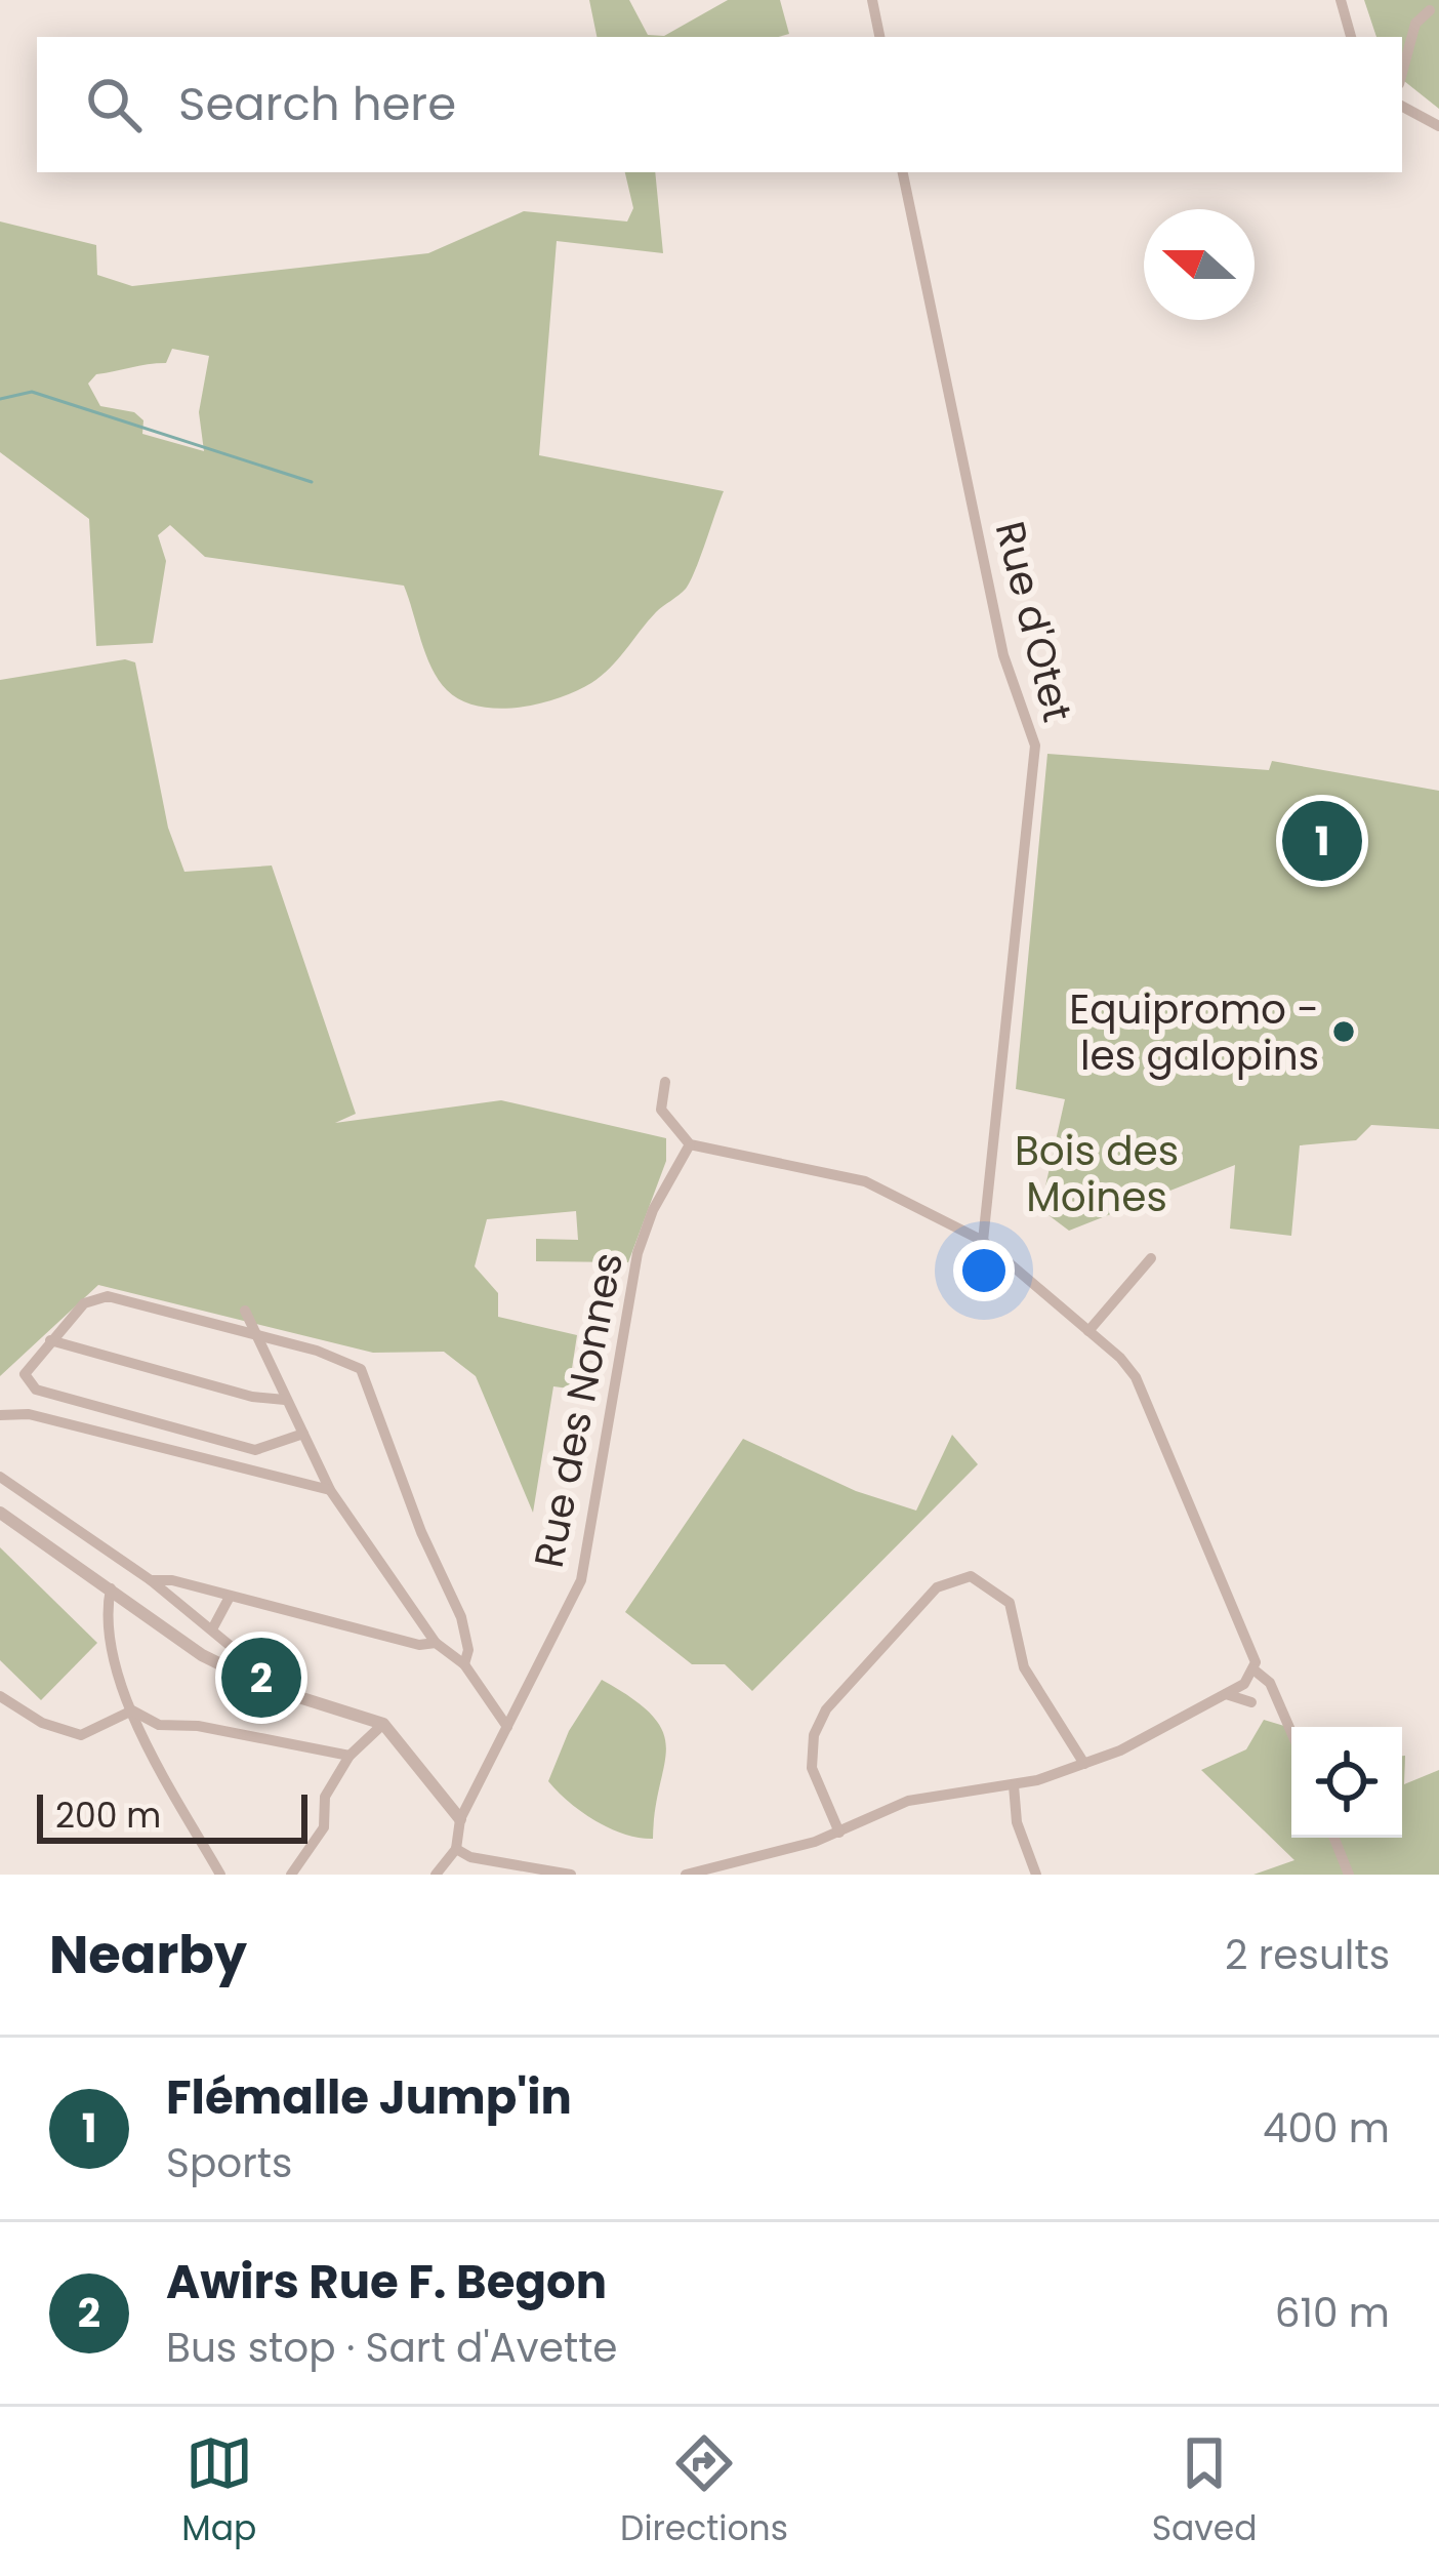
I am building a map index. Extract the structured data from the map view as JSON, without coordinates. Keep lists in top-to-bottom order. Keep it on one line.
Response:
{"streets":{"street":["Rue d'Otet","Rue des Nonnes"]},"parks":["Bois des Moines"],"places":["Equipromo - les galopins"],"scale_bar":"200 m","north":"left","page":{"search":"Search here","pins":["1","2"],"scale":"200 m","heading":["Nearby","2 results"],"list":[{"mark":"1","name":"Flémalle Jump'in","note":"Sports","value":"400 m"},{"mark":"2","name":"Awirs Rue F. Begon","note":"Bus stop · Sart d'Avette","value":"610 m"}],"nav":["Map","Directions","Saved"]}}
